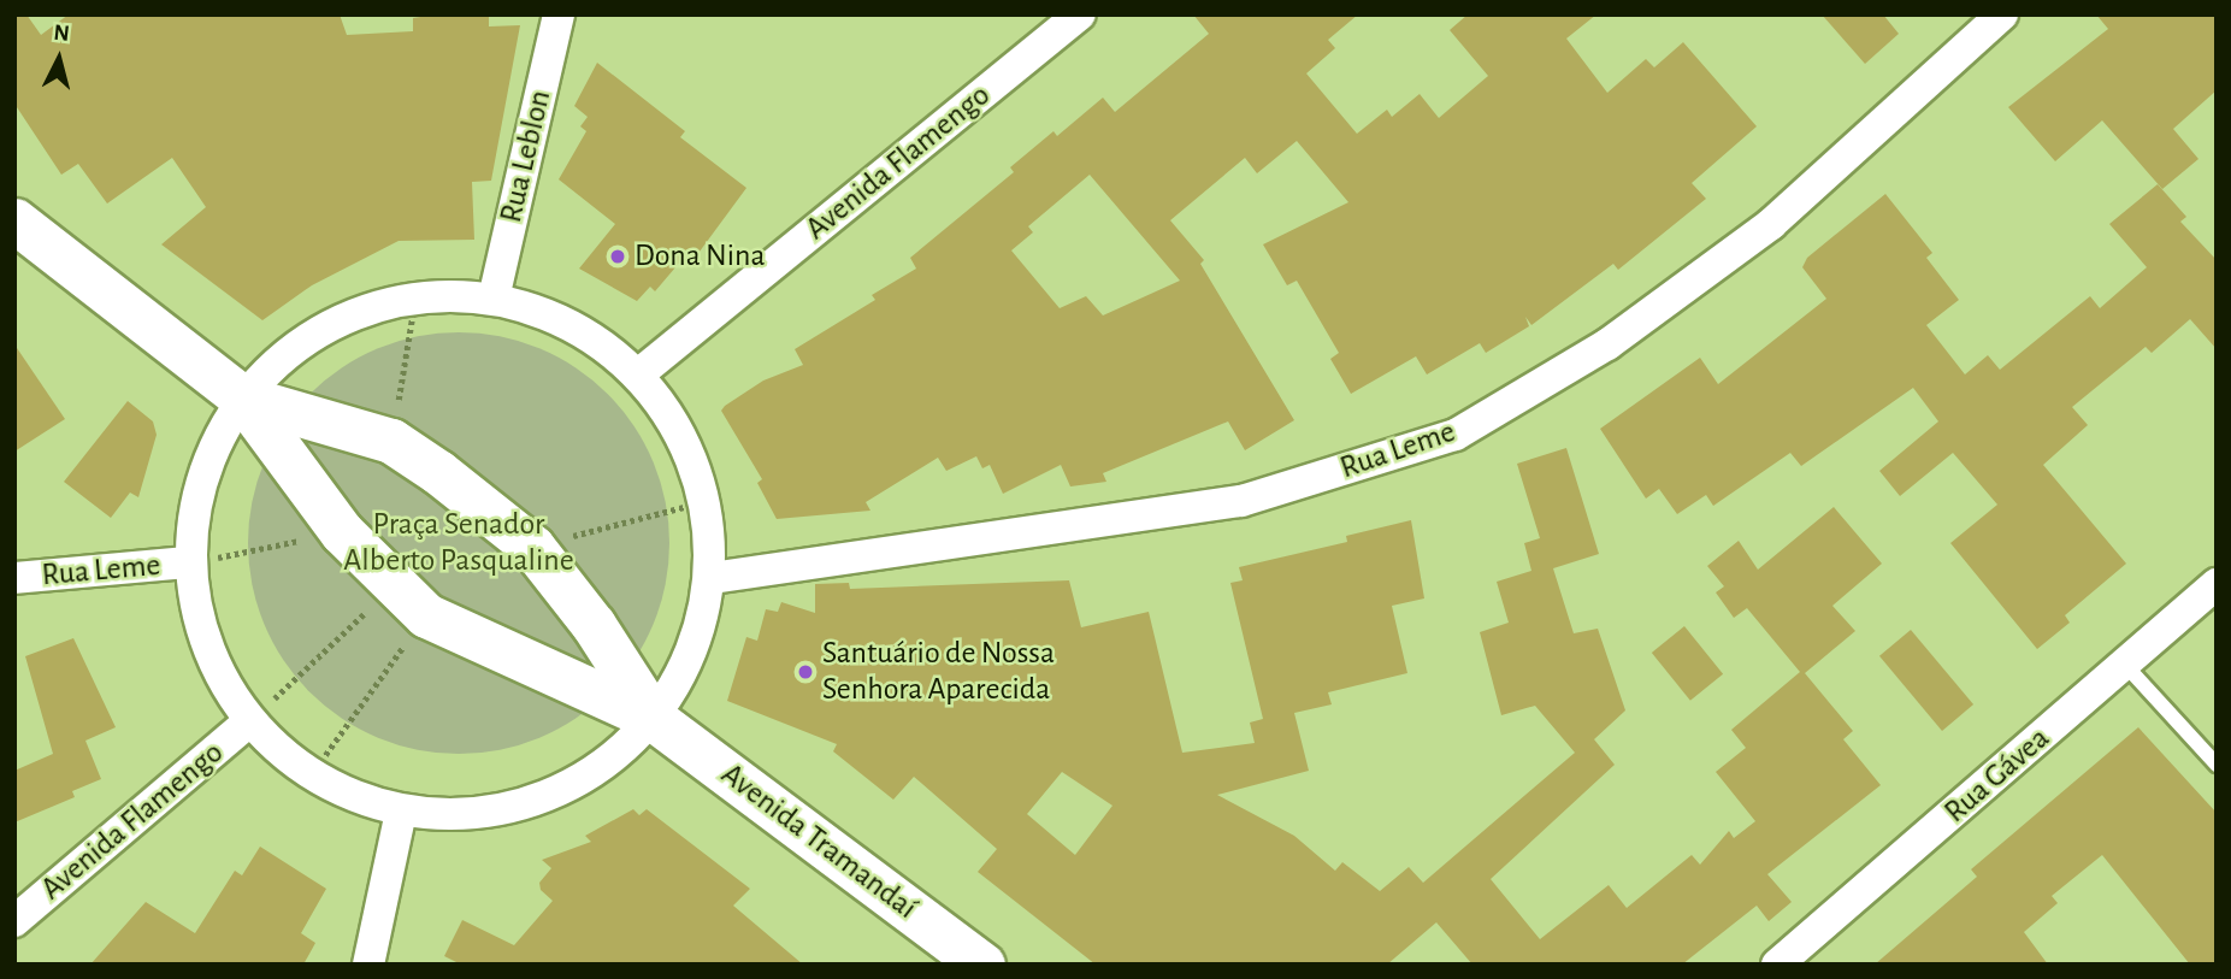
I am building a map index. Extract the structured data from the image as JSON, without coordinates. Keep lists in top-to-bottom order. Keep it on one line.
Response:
{"streets":{"main road":["Avenida Tramandaí"],"street":["Rua Leblon","Avenida Flamengo","Rua Leme","Rua Gávea"]},"parks":["Praça Senador Alberto Pasqualine"],"places":["Dona Nina","Santuário de Nossa Senhora Aparecida"],"north":"top"}
